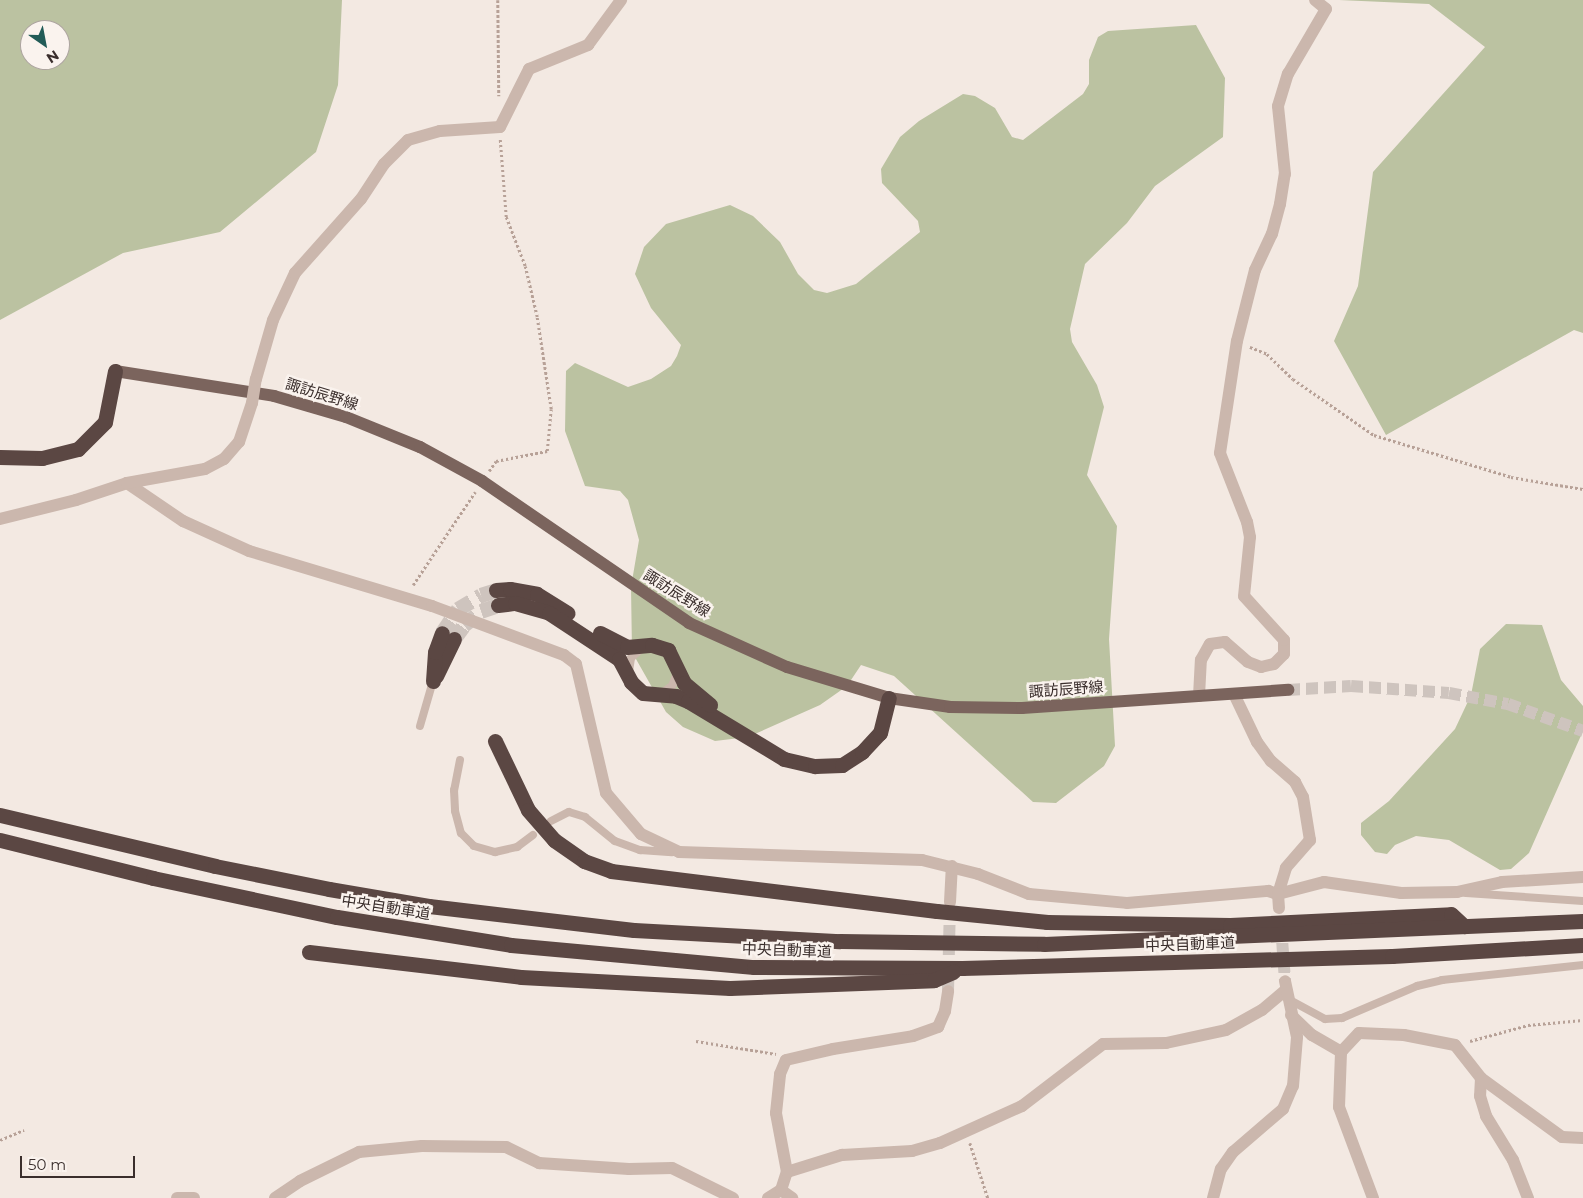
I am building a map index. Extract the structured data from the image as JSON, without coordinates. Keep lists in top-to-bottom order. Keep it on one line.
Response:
{"streets":{"highway":["中央自動車道"],"main road":["諏訪辰野線"]},"scale_bar":"50 m","north":"bottom right"}
